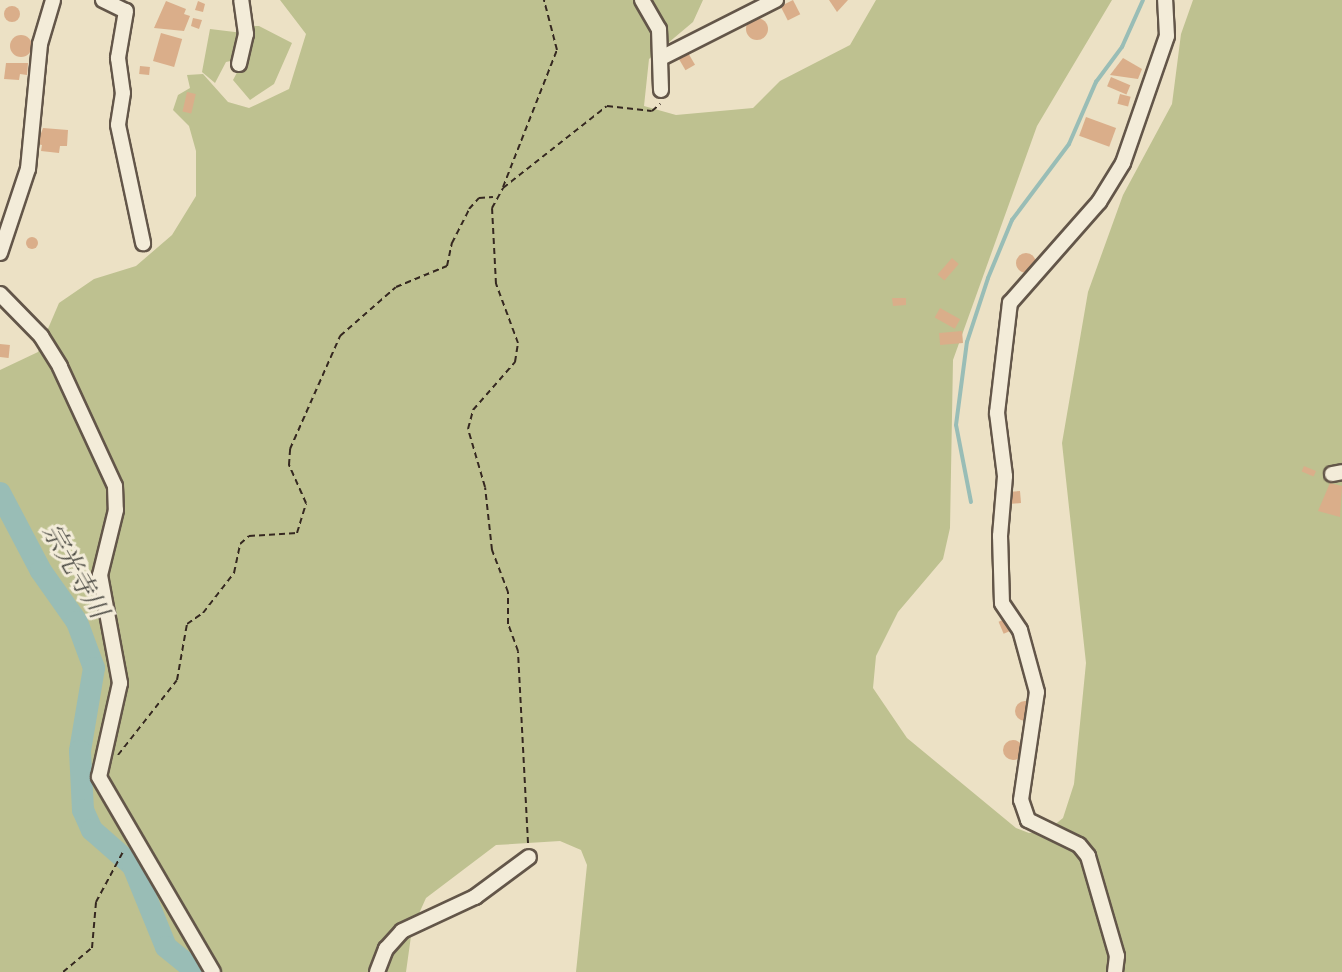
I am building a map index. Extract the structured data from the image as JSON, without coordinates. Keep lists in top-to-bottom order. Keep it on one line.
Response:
{"water":["宗光寺川"]}
